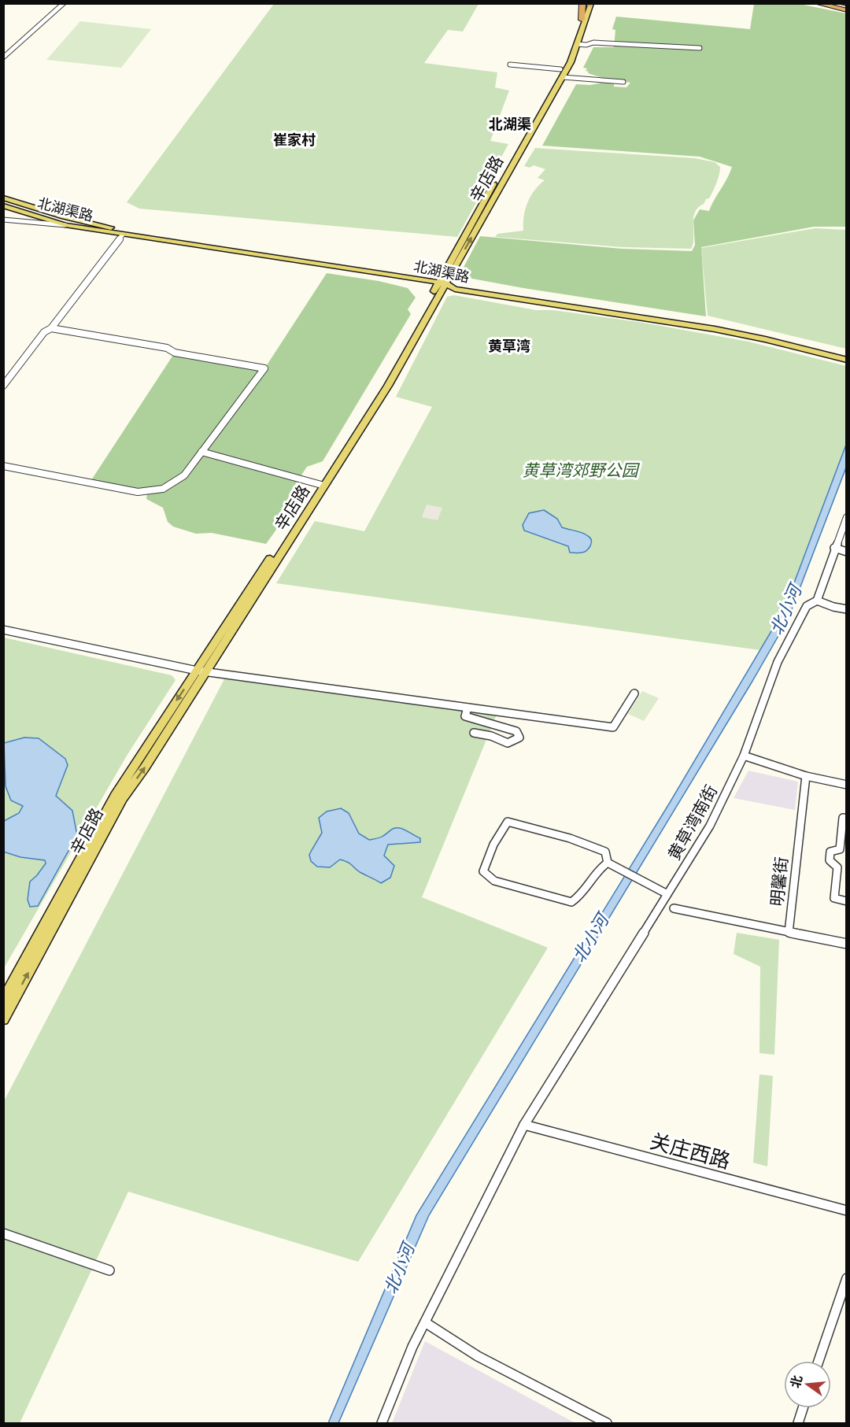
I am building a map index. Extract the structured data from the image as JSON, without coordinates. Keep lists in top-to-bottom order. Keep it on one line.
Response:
{"streets":{"main road":["辛店路","北湖渠路"],"street":["黄草湾南街","明馨街","关庄西路"]},"crossings":[["辛店路","北湖渠路"],["黄草湾南街","关庄西路"]],"districts":["北湖渠","崔家村","黄草湾"],"water":["北小河"],"parks":["黄草湾郊野公园"],"north":"left"}
